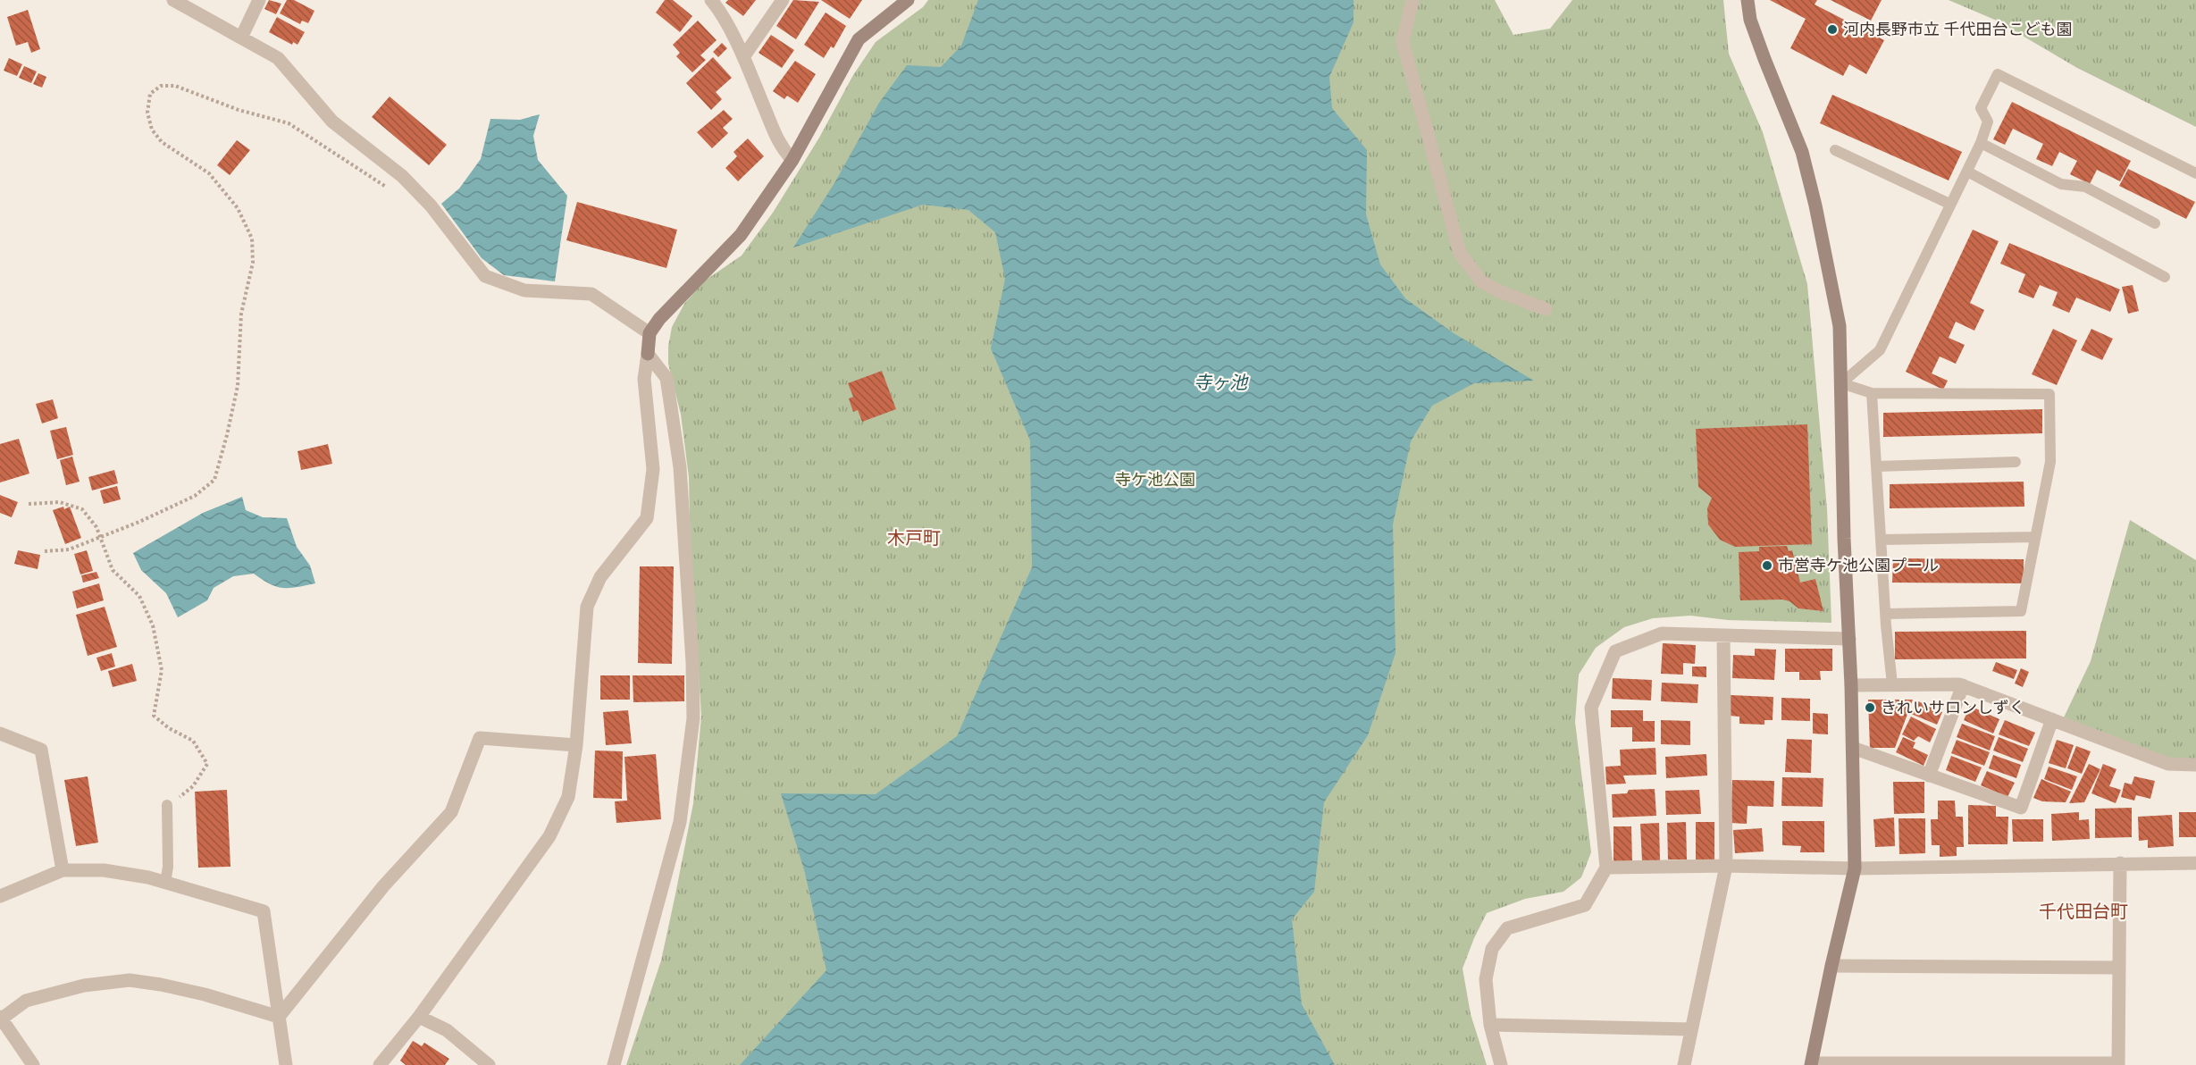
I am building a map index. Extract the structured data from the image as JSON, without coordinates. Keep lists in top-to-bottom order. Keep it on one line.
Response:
{"districts":["木戸町","千代田台町"],"water":["寺ヶ池"],"parks":["寺ケ池公園"],"places":["河内長野市立 千代田台こども園","市営寺ケ池公園プール","きれいサロンしずく"]}
